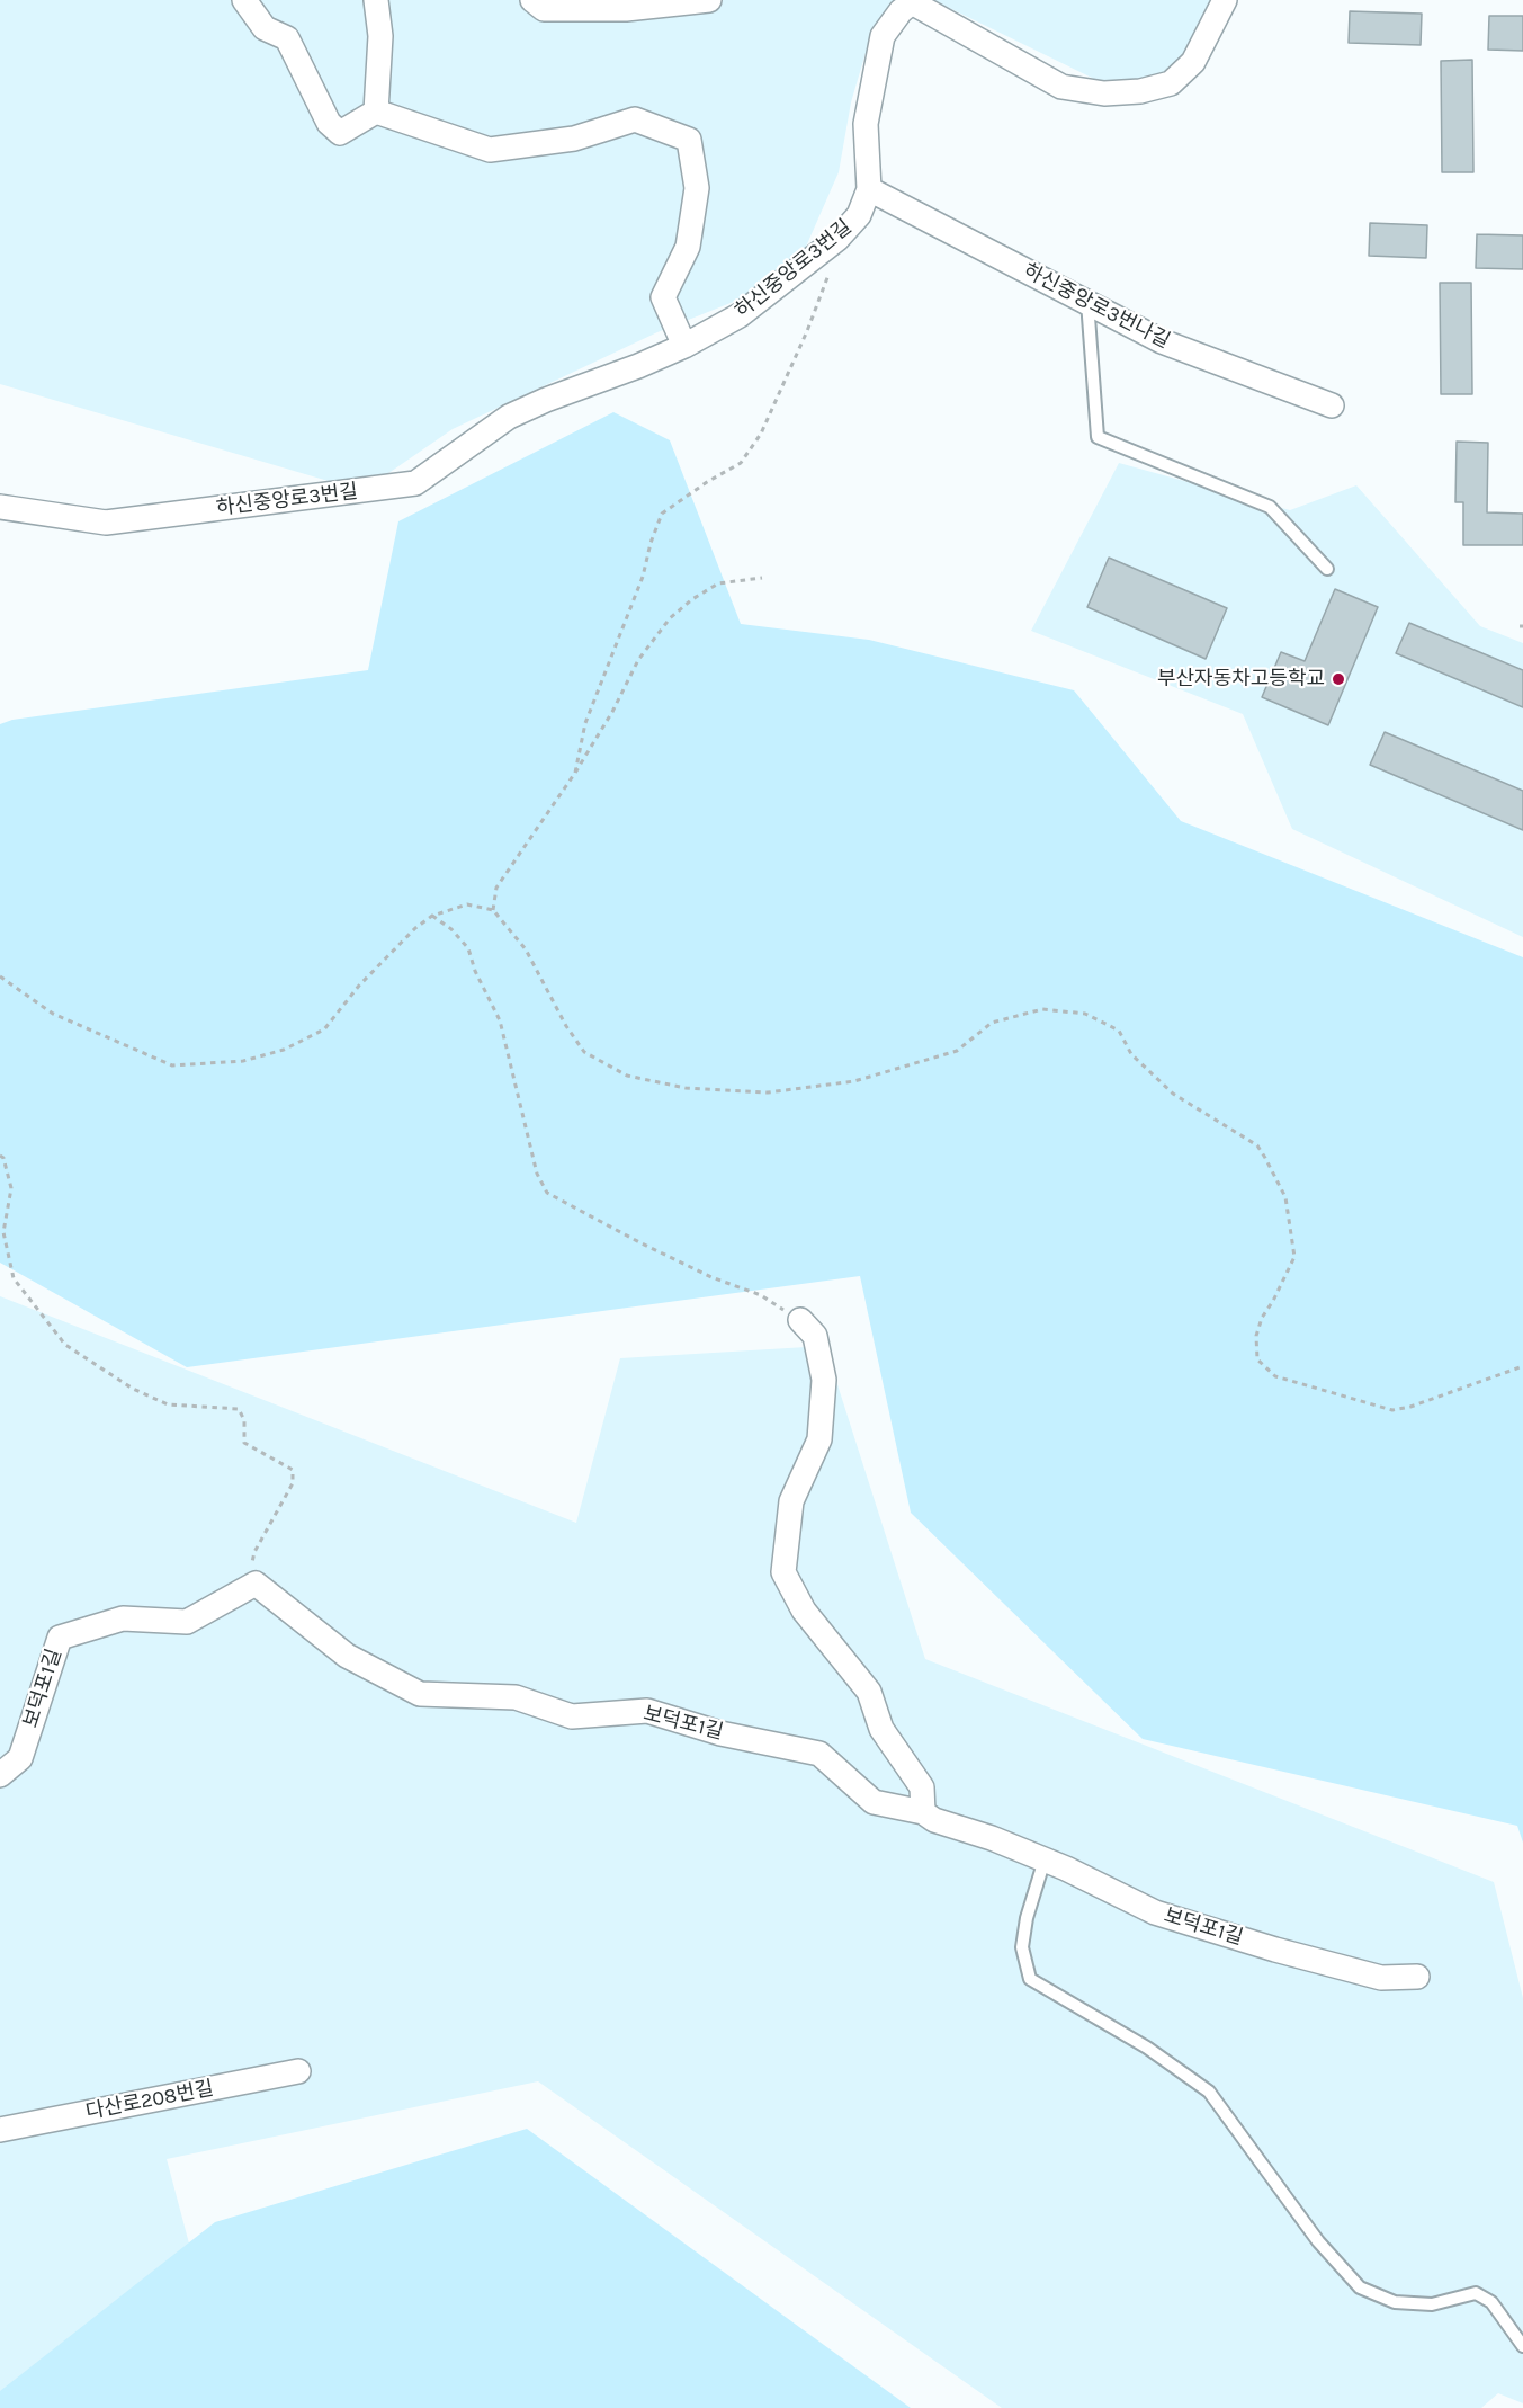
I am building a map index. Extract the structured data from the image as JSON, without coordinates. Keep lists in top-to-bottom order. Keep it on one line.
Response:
{"streets":{"street":["하신중앙로3번길","하신중앙로3번나길","보덕포1길","다산로208번길"]},"crossings":[["하신중앙로3번길","하신중앙로3번나길"]],"places":["부산자동차고등학교"]}
